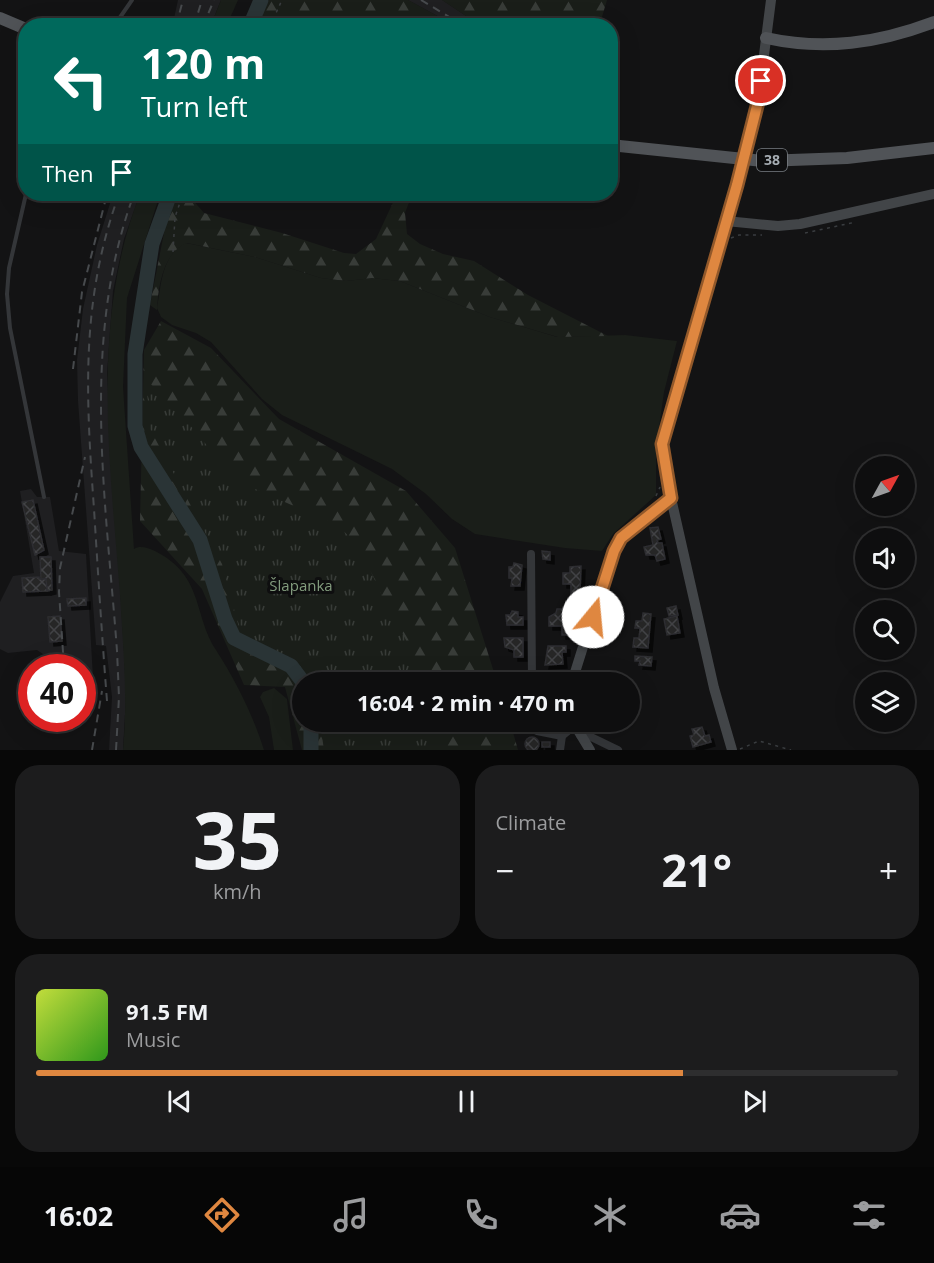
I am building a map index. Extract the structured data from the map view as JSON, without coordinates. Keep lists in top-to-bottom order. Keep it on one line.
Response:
{"streets":{"main road":["38"]},"parks":["Šlapanka"],"north":"top right","page":{"turn":["120 m","Turn left"],"then":"Then","limit":"40","trip":"16:04 · 2 min · 470 m","tile":[["35","km/h"],"Climate"],"heat":["−","21°","+"],"song":["91.5 FM","Music"],"tabs":"16:02"}}
